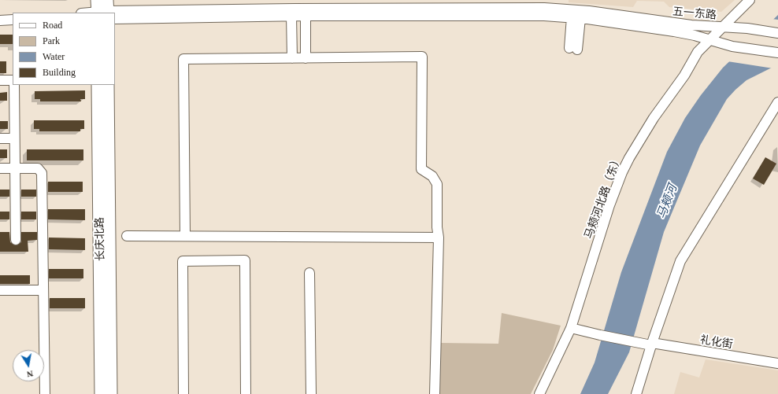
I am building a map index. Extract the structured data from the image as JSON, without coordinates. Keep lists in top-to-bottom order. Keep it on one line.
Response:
{"streets":{"main road":["长庆北路"],"street":["五一东路","马颊河北路（东）","礼化街"]},"crossings":[["五一东路","马颊河北路（东）"],["马颊河北路（东）","礼化街"]],"water":["马颊河"],"legend":["Road","Park","Water","Building"],"north":"bottom"}
